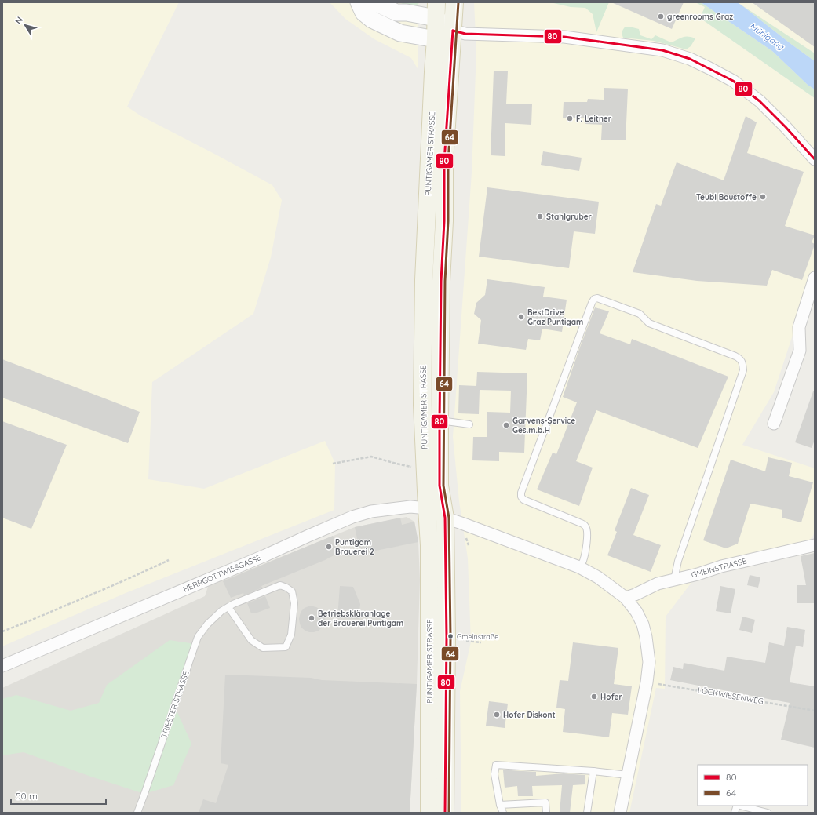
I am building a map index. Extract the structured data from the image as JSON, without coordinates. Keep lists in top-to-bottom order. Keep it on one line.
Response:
{"streets":{"main road":["PUNTIGAMER STRASSE"],"street":["GMEINSTRASSE","HERRGOTTWIESGASSE"],"lane":["TRIESTER STRASSE"],"path":["LÖCKWIESENWEG"]},"crossings":[["PUNTIGAMER STRASSE","HERRGOTTWIESGASSE"]],"water":["Mühlgang"],"places":["greenrooms Graz","F. Leitner","Teubl Baustoffe","Stahlgruber","BestDrive Graz Puntigam","Garvens-Service Ges.m.b.H","Puntigam Brauerei 2","Betriebskläranlage der Brauerei Puntigam","Gmeinstraße","Hofer","Hofer Diskont"],"lines":["transit line 64","transit line 80"],"legend":["80","64"],"scale_bar":"50 m","north":"top left"}
